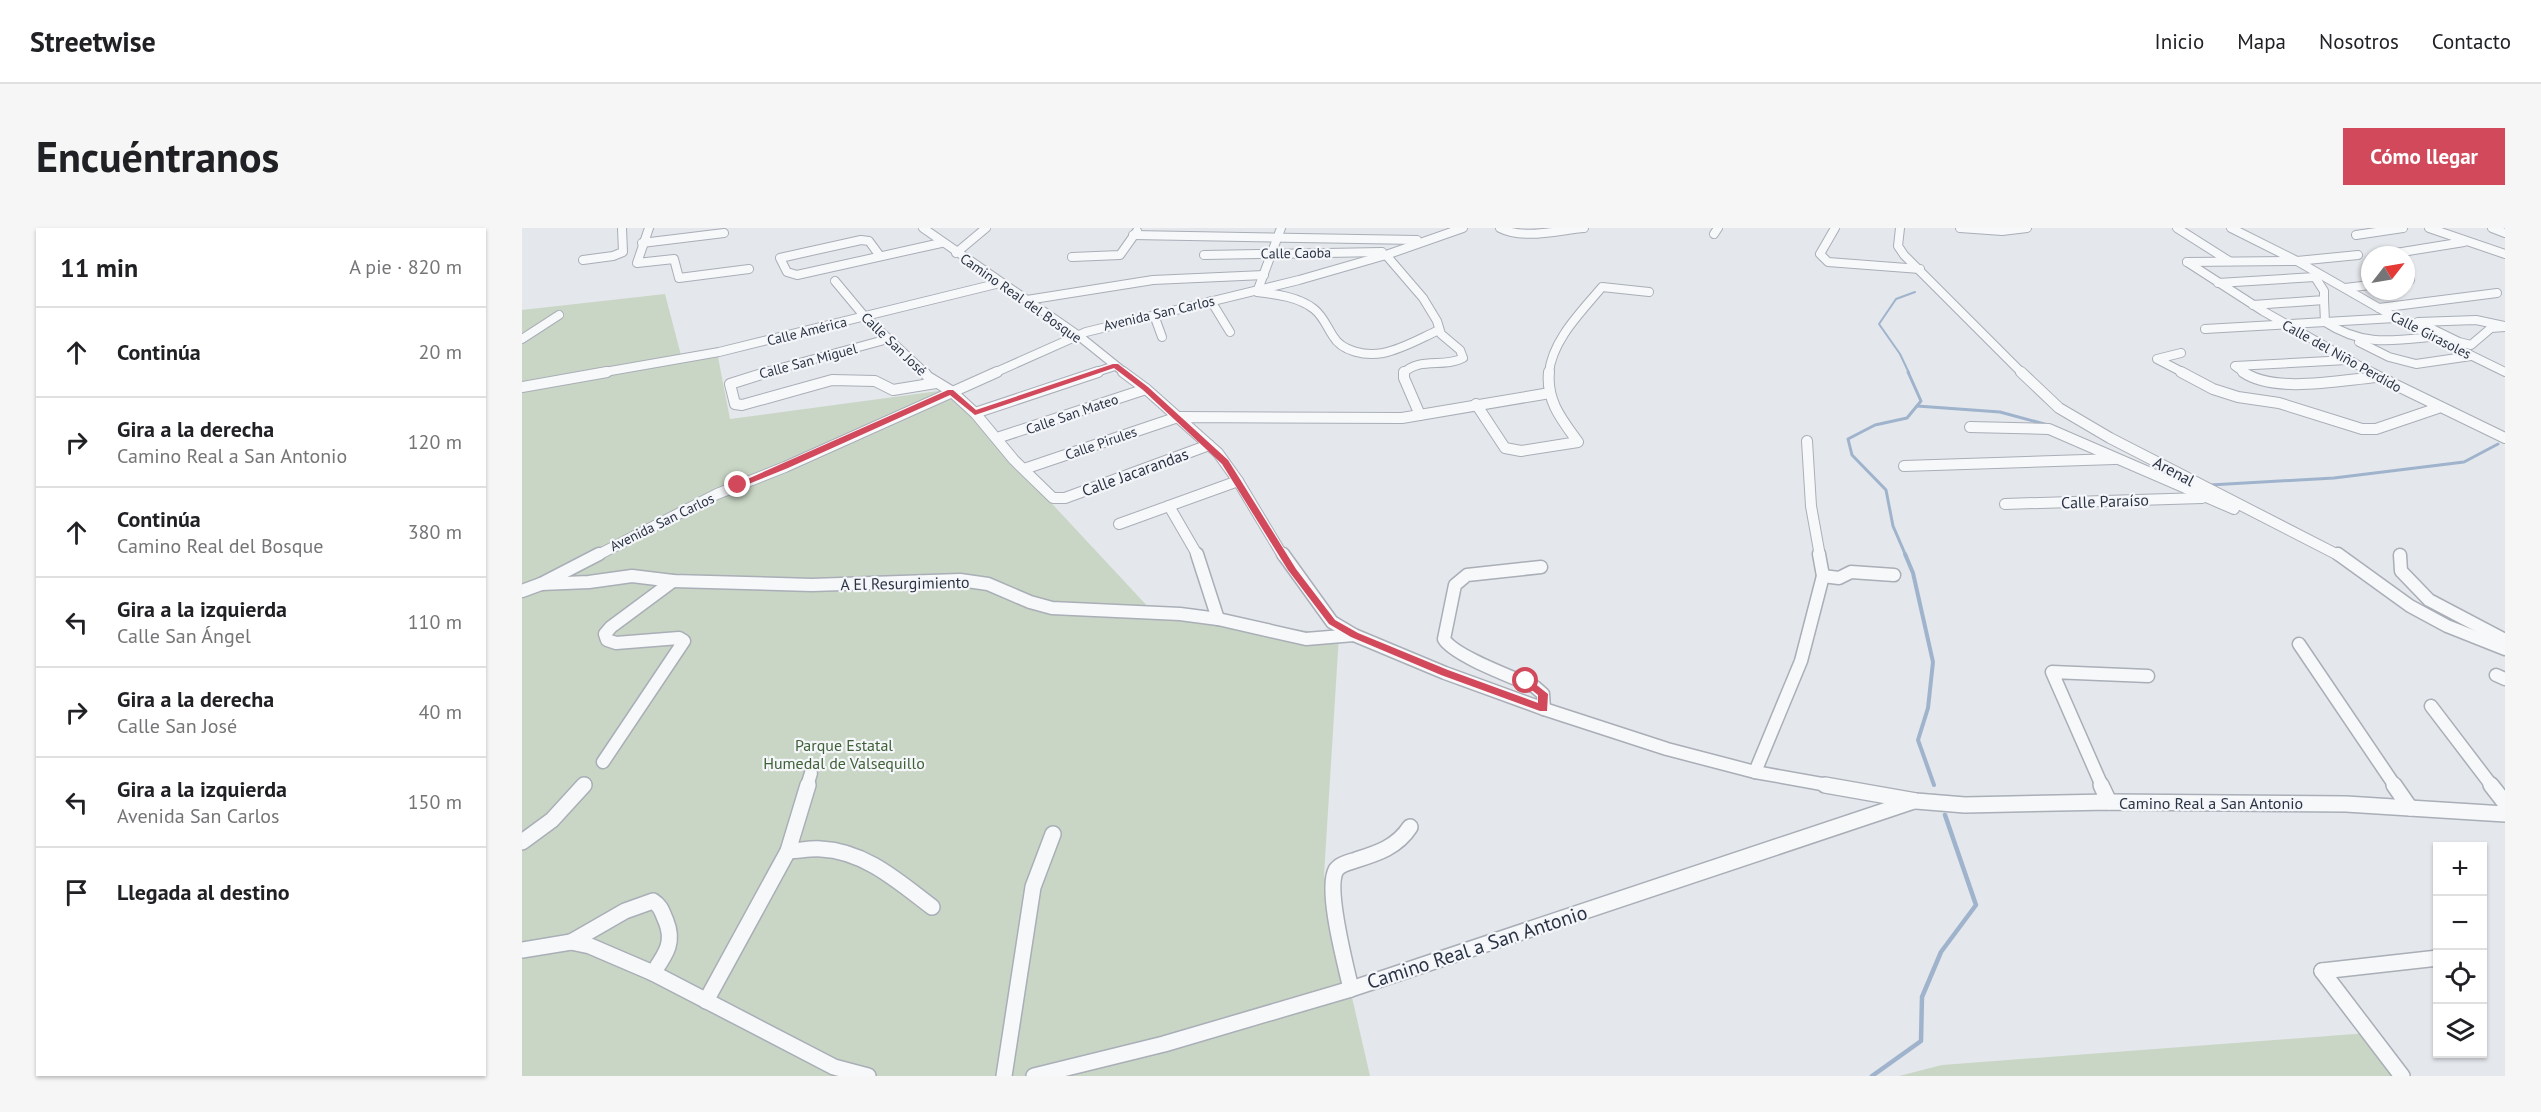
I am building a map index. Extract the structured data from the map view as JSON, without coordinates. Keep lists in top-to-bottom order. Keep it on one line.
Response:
{"streets":{"street":["Calle Caoba","Camino Real del Bosque","Avenida San Carlos","Calle América","Calle Girasoles","Calle San José","Calle del Niño Perdido","Calle San Miguel","Calle San Mateo","Calle Pirules","Arenal","Calle Jacarandas","Calle Paraíso","A El Resurgimiento","Camino Real a San Antonio"]},"crossings":[["Calle Caoba","Avenida San Carlos"],["Camino Real del Bosque","Avenida San Carlos"],["Camino Real del Bosque","Calle América"],["Camino Real del Bosque","Calle San Mateo"],["Camino Real del Bosque","Calle Pirules"],["Camino Real del Bosque","Calle Jacarandas"],["Camino Real del Bosque","A El Resurgimiento"],["Camino Real del Bosque","Camino Real a San Antonio"],["Avenida San Carlos","Calle San José"],["Avenida San Carlos","A El Resurgimiento"],["Calle América","Calle San José"],["Calle San José","Calle San Miguel"],["Calle San José","Calle San Mateo"],["Calle San José","Calle Pirules"],["Calle San José","Calle Jacarandas"],["A El Resurgimiento","Camino Real a San Antonio"]],"parks":["Parque Estatal Humedal de Valsequillo"],"north":"top right","page":{"header":"Streetwise","nav":["Inicio","Mapa","Nosotros","Contacto"],"buttons":"Cómo llegar","title":"Encuéntranos","heading":["11 min","A pie · 820 m"],"list":[["Continúa","20 m"],["Gira a la derecha","Camino Real a San Antonio","120 m"],["Continúa","Camino Real del Bosque","380 m"],["Gira a la izquierda","Calle San Ángel","110 m"],["Gira a la derecha","Calle San José","40 m"],["Gira a la izquierda","Avenida San Carlos","150 m"],"Llegada al destino"],"map_buttons":["+","−"]}}
